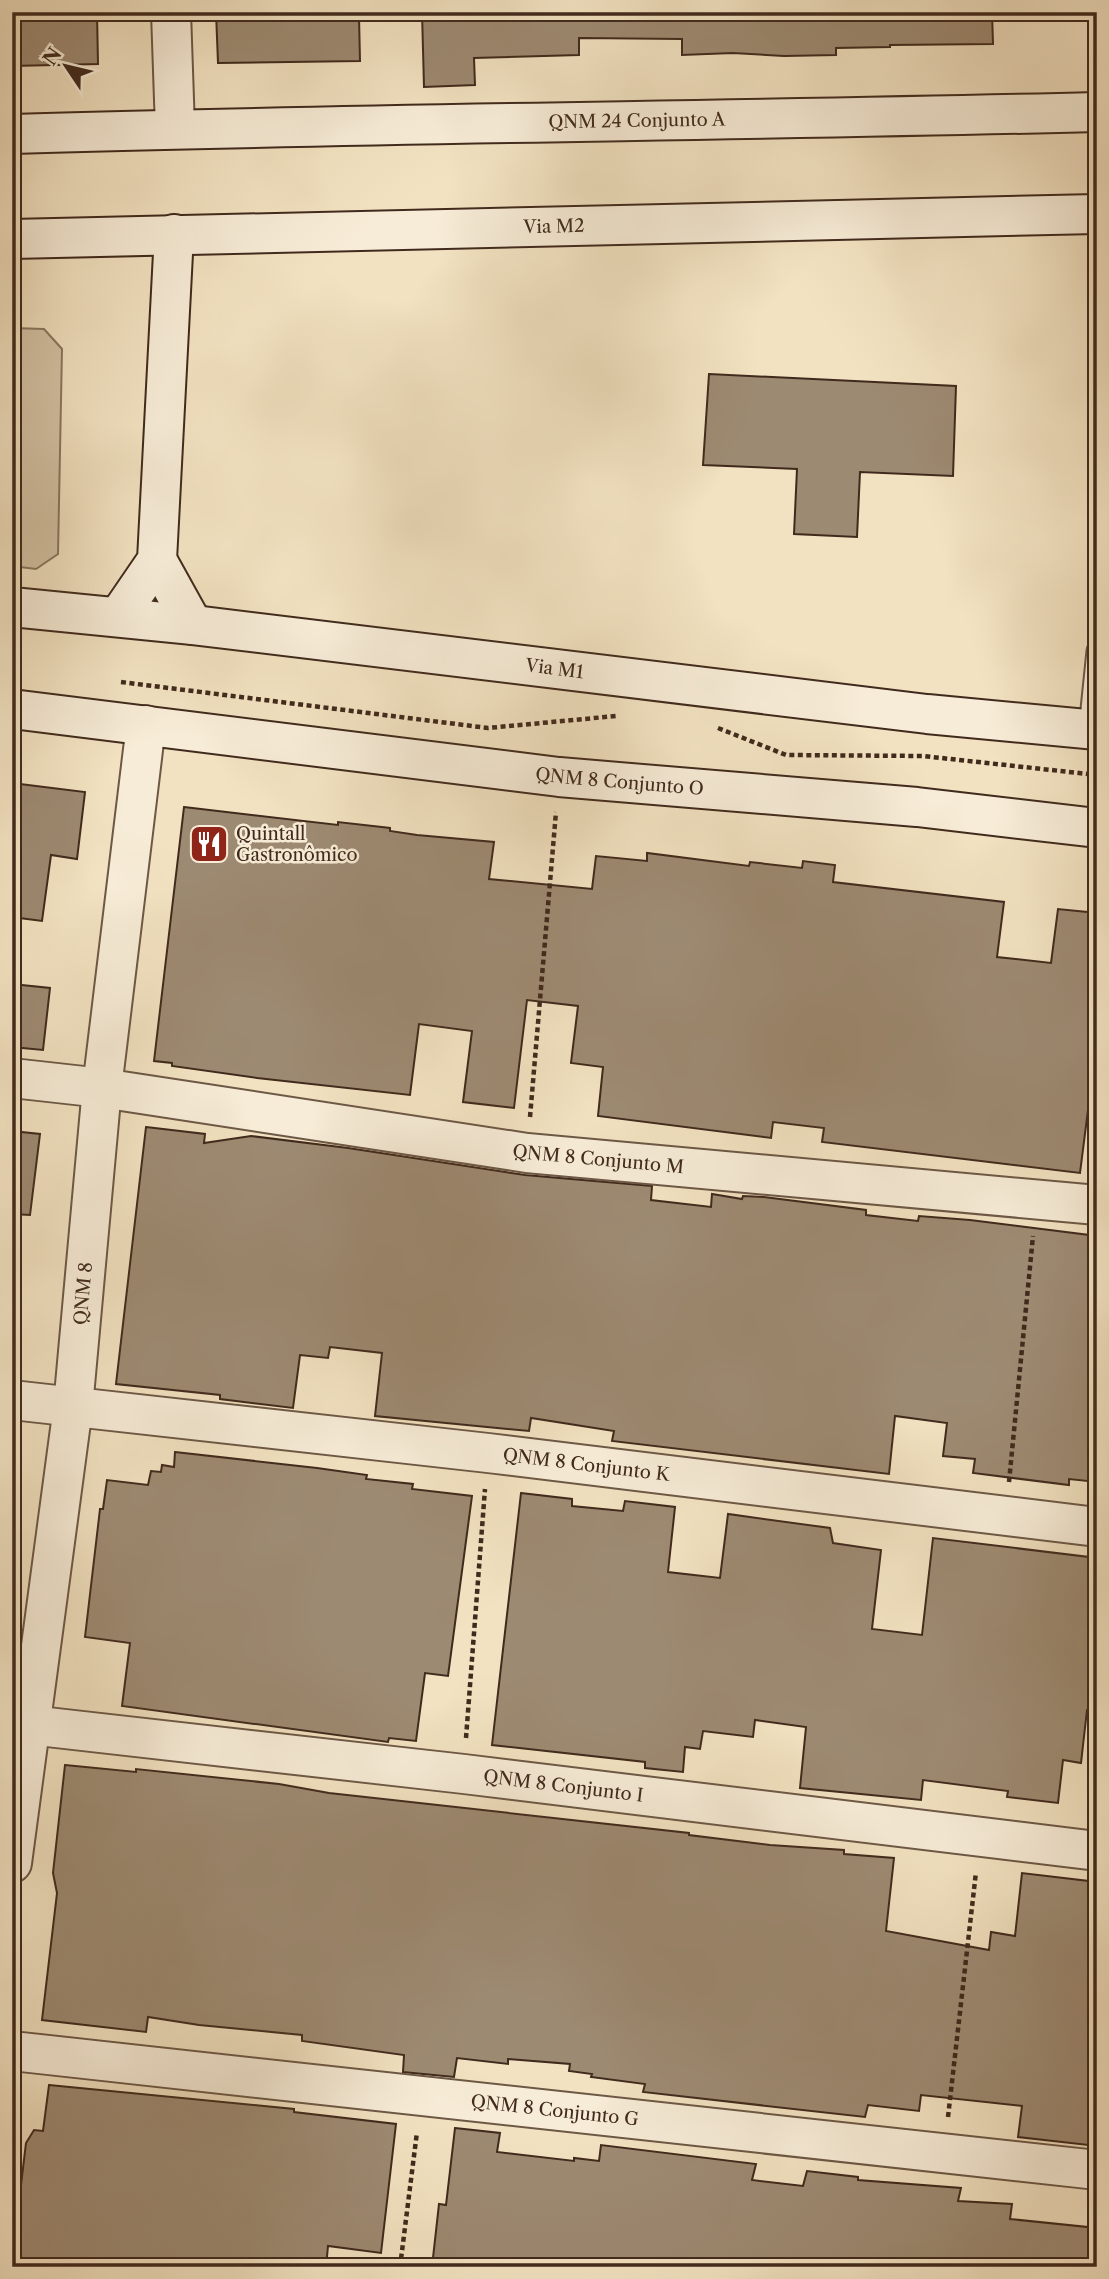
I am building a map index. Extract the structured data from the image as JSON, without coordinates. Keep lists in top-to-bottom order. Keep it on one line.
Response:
{"streets":{"street":["QNM 24 Conjunto A","Via M2","Via M1","QNM 8 Conjunto O","QNM 8 Conjunto M","QNM 8","QNM 8 Conjunto K","QNM 8 Conjunto I","QNM 8 Conjunto G"]},"crossings":[["QNM 8 Conjunto O","QNM 8"],["QNM 8 Conjunto M","QNM 8"],["QNM 8","QNM 8 Conjunto K"],["QNM 8","QNM 8 Conjunto I"]],"places":{"restaurant":["Quintall Gastronômico"]},"north":"top left"}
